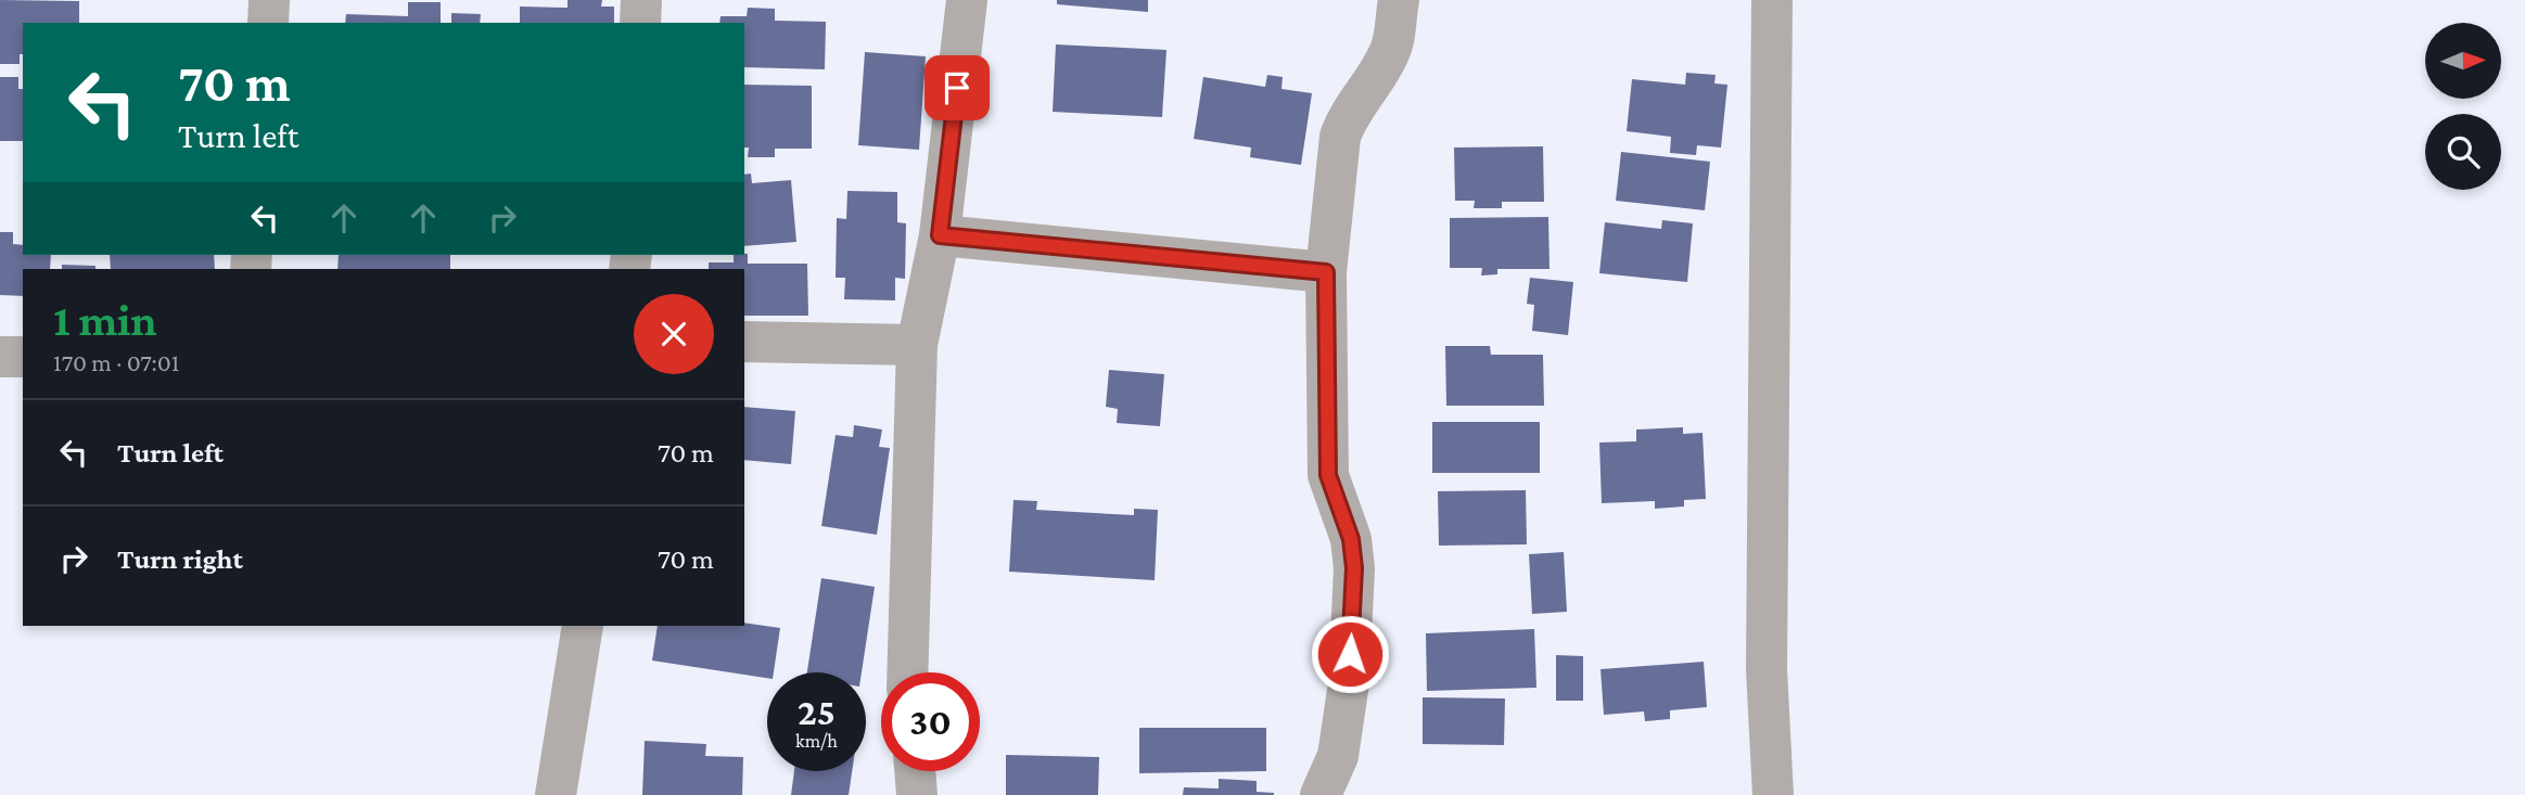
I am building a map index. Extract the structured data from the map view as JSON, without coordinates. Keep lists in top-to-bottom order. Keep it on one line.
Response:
{"north":"right","page":{"turn":["70 m","Turn left"],"heading":["1 min","170 m · 07:01"],"list":[{"name":"Turn left","value":"70 m"},{"name":"Turn right","value":"70 m"}],"speed":"25 km/h","limit":"30"}}
